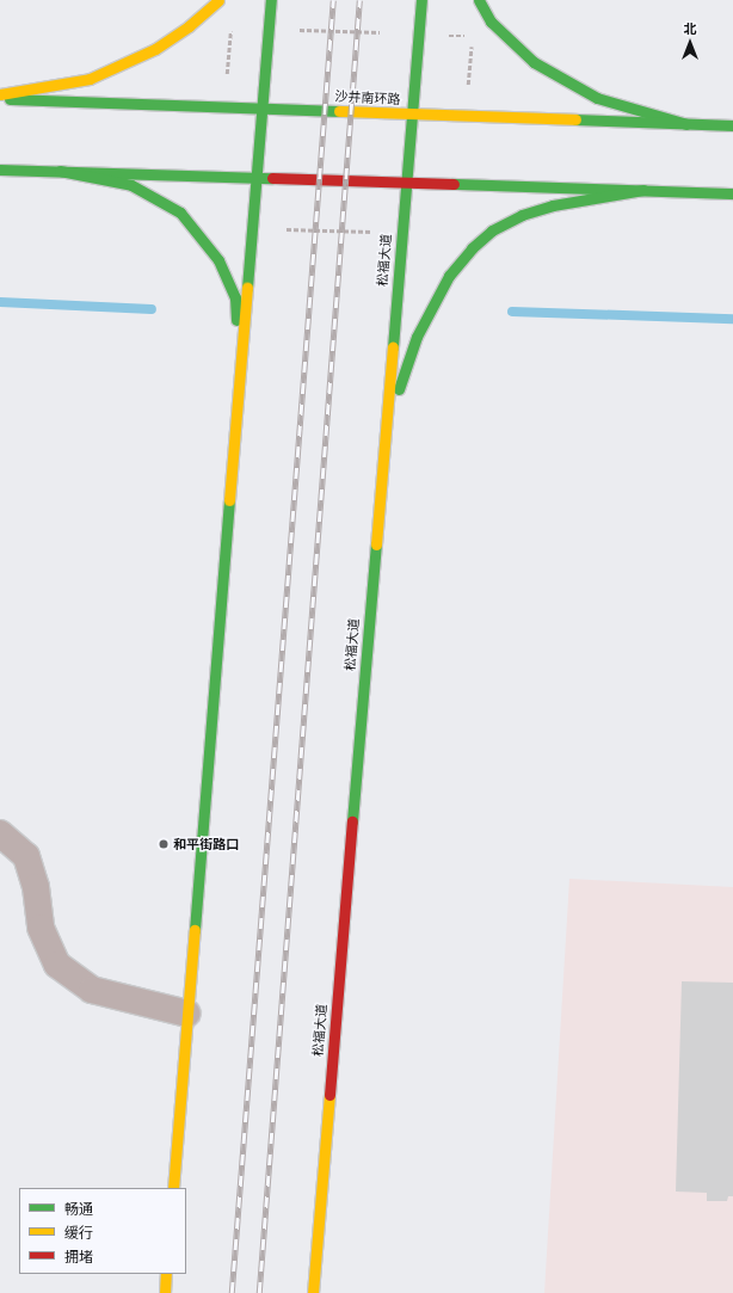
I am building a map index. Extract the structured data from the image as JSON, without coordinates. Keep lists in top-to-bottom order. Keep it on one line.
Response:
{"streets":{"main road":["沙井南环路","松福大道"]},"crossings":[["沙井南环路","松福大道"]],"places":["和平街路口"],"legend":["畅通","缓行","拥堵"],"north":"top"}
